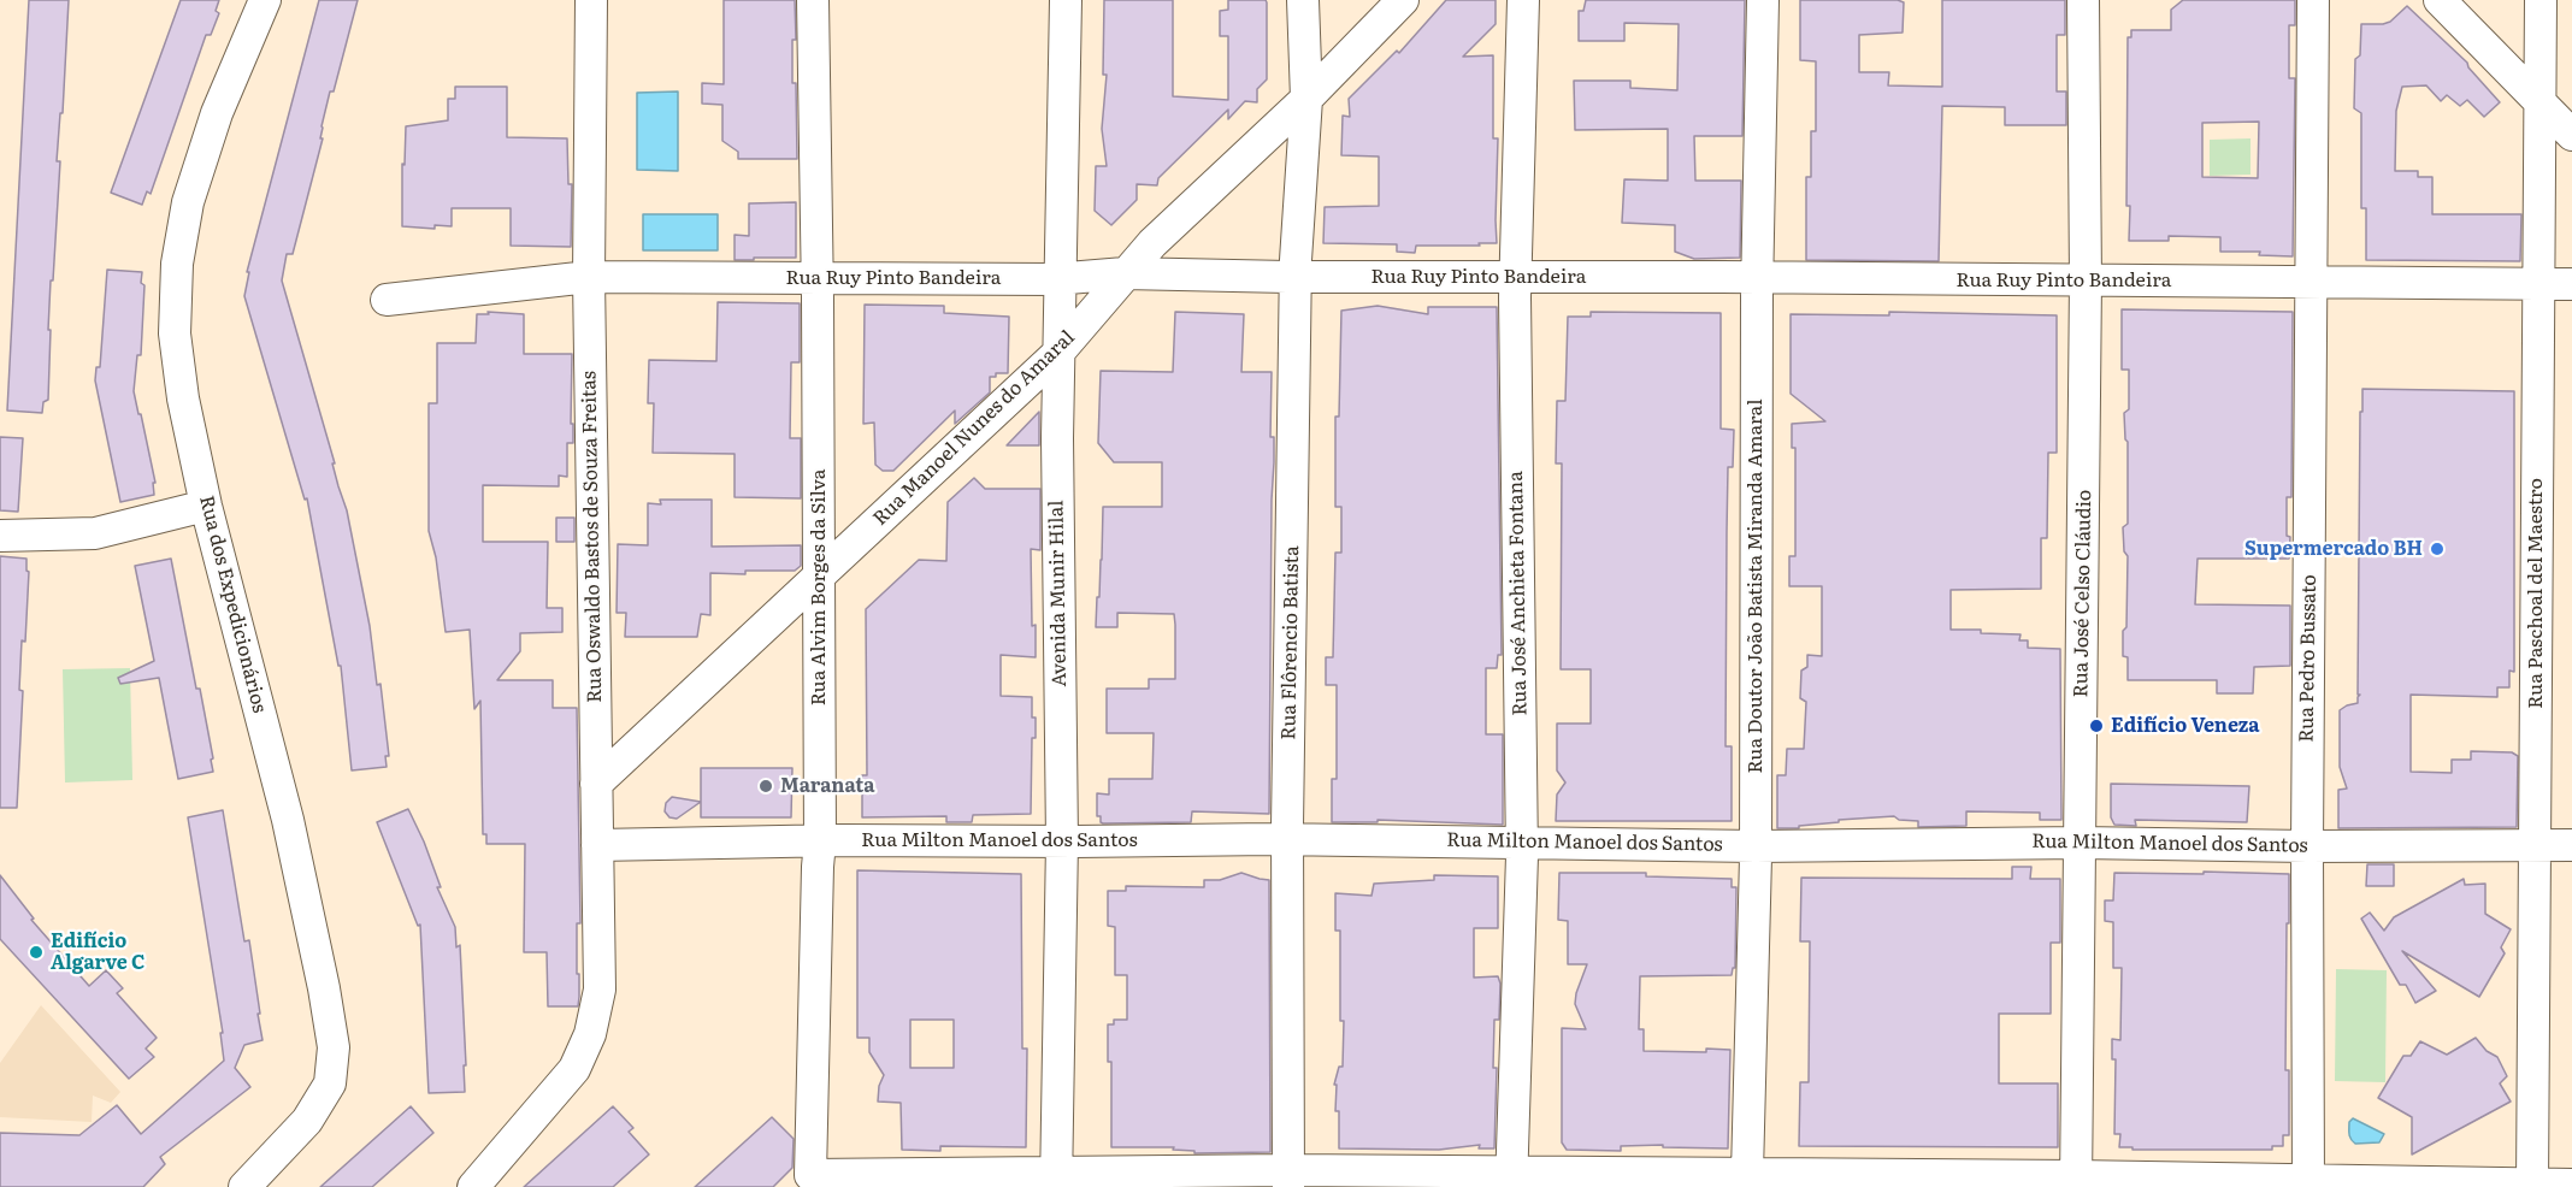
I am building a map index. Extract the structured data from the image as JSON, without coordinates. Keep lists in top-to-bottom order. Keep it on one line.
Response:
{"streets":{"street":["Rua Ruy Pinto Bandeira","Rua Manoel Nunes do Amaral","Rua Oswaldo Bastos de Souza Freitas","Rua Doutor João Batista Miranda Amaral","Rua Alvim Borges da Silva","Avenida Munir Hilal","Rua José Anchieta Fontana","Rua José Celso Cláudio","Rua Paschoal del Maestro","Rua dos Expedicionários","Rua Flôrencio Batista","Rua Pedro Bussato","Rua Milton Manoel dos Santos"]},"crossings":[["Rua Ruy Pinto Bandeira","Rua Manoel Nunes do Amaral"],["Rua Ruy Pinto Bandeira","Rua Oswaldo Bastos de Souza Freitas"],["Rua Ruy Pinto Bandeira","Rua Doutor João Batista Miranda Amaral"],["Rua Ruy Pinto Bandeira","Rua Alvim Borges da Silva"],["Rua Ruy Pinto Bandeira","Avenida Munir Hilal"],["Rua Ruy Pinto Bandeira","Rua José Anchieta Fontana"],["Rua Ruy Pinto Bandeira","Rua José Celso Cláudio"],["Rua Ruy Pinto Bandeira","Rua Paschoal del Maestro"],["Rua Ruy Pinto Bandeira","Rua Flôrencio Batista"],["Rua Ruy Pinto Bandeira","Rua Pedro Bussato"],["Rua Manoel Nunes do Amaral","Rua Oswaldo Bastos de Souza Freitas"],["Rua Manoel Nunes do Amaral","Rua Alvim Borges da Silva"],["Rua Manoel Nunes do Amaral","Avenida Munir Hilal"],["Rua Manoel Nunes do Amaral","Rua Flôrencio Batista"],["Rua Oswaldo Bastos de Souza Freitas","Rua Milton Manoel dos Santos"],["Rua Doutor João Batista Miranda Amaral","Rua Milton Manoel dos Santos"],["Rua Alvim Borges da Silva","Rua Milton Manoel dos Santos"],["Avenida Munir Hilal","Rua Milton Manoel dos Santos"],["Rua José Anchieta Fontana","Rua Milton Manoel dos Santos"],["Rua José Celso Cláudio","Rua Milton Manoel dos Santos"],["Rua Paschoal del Maestro","Rua Milton Manoel dos Santos"],["Rua Flôrencio Batista","Rua Milton Manoel dos Santos"],["Rua Pedro Bussato","Rua Milton Manoel dos Santos"]],"places":["Supermercado BH","Edifício Veneza","Maranata","Edifício Algarve C"]}
